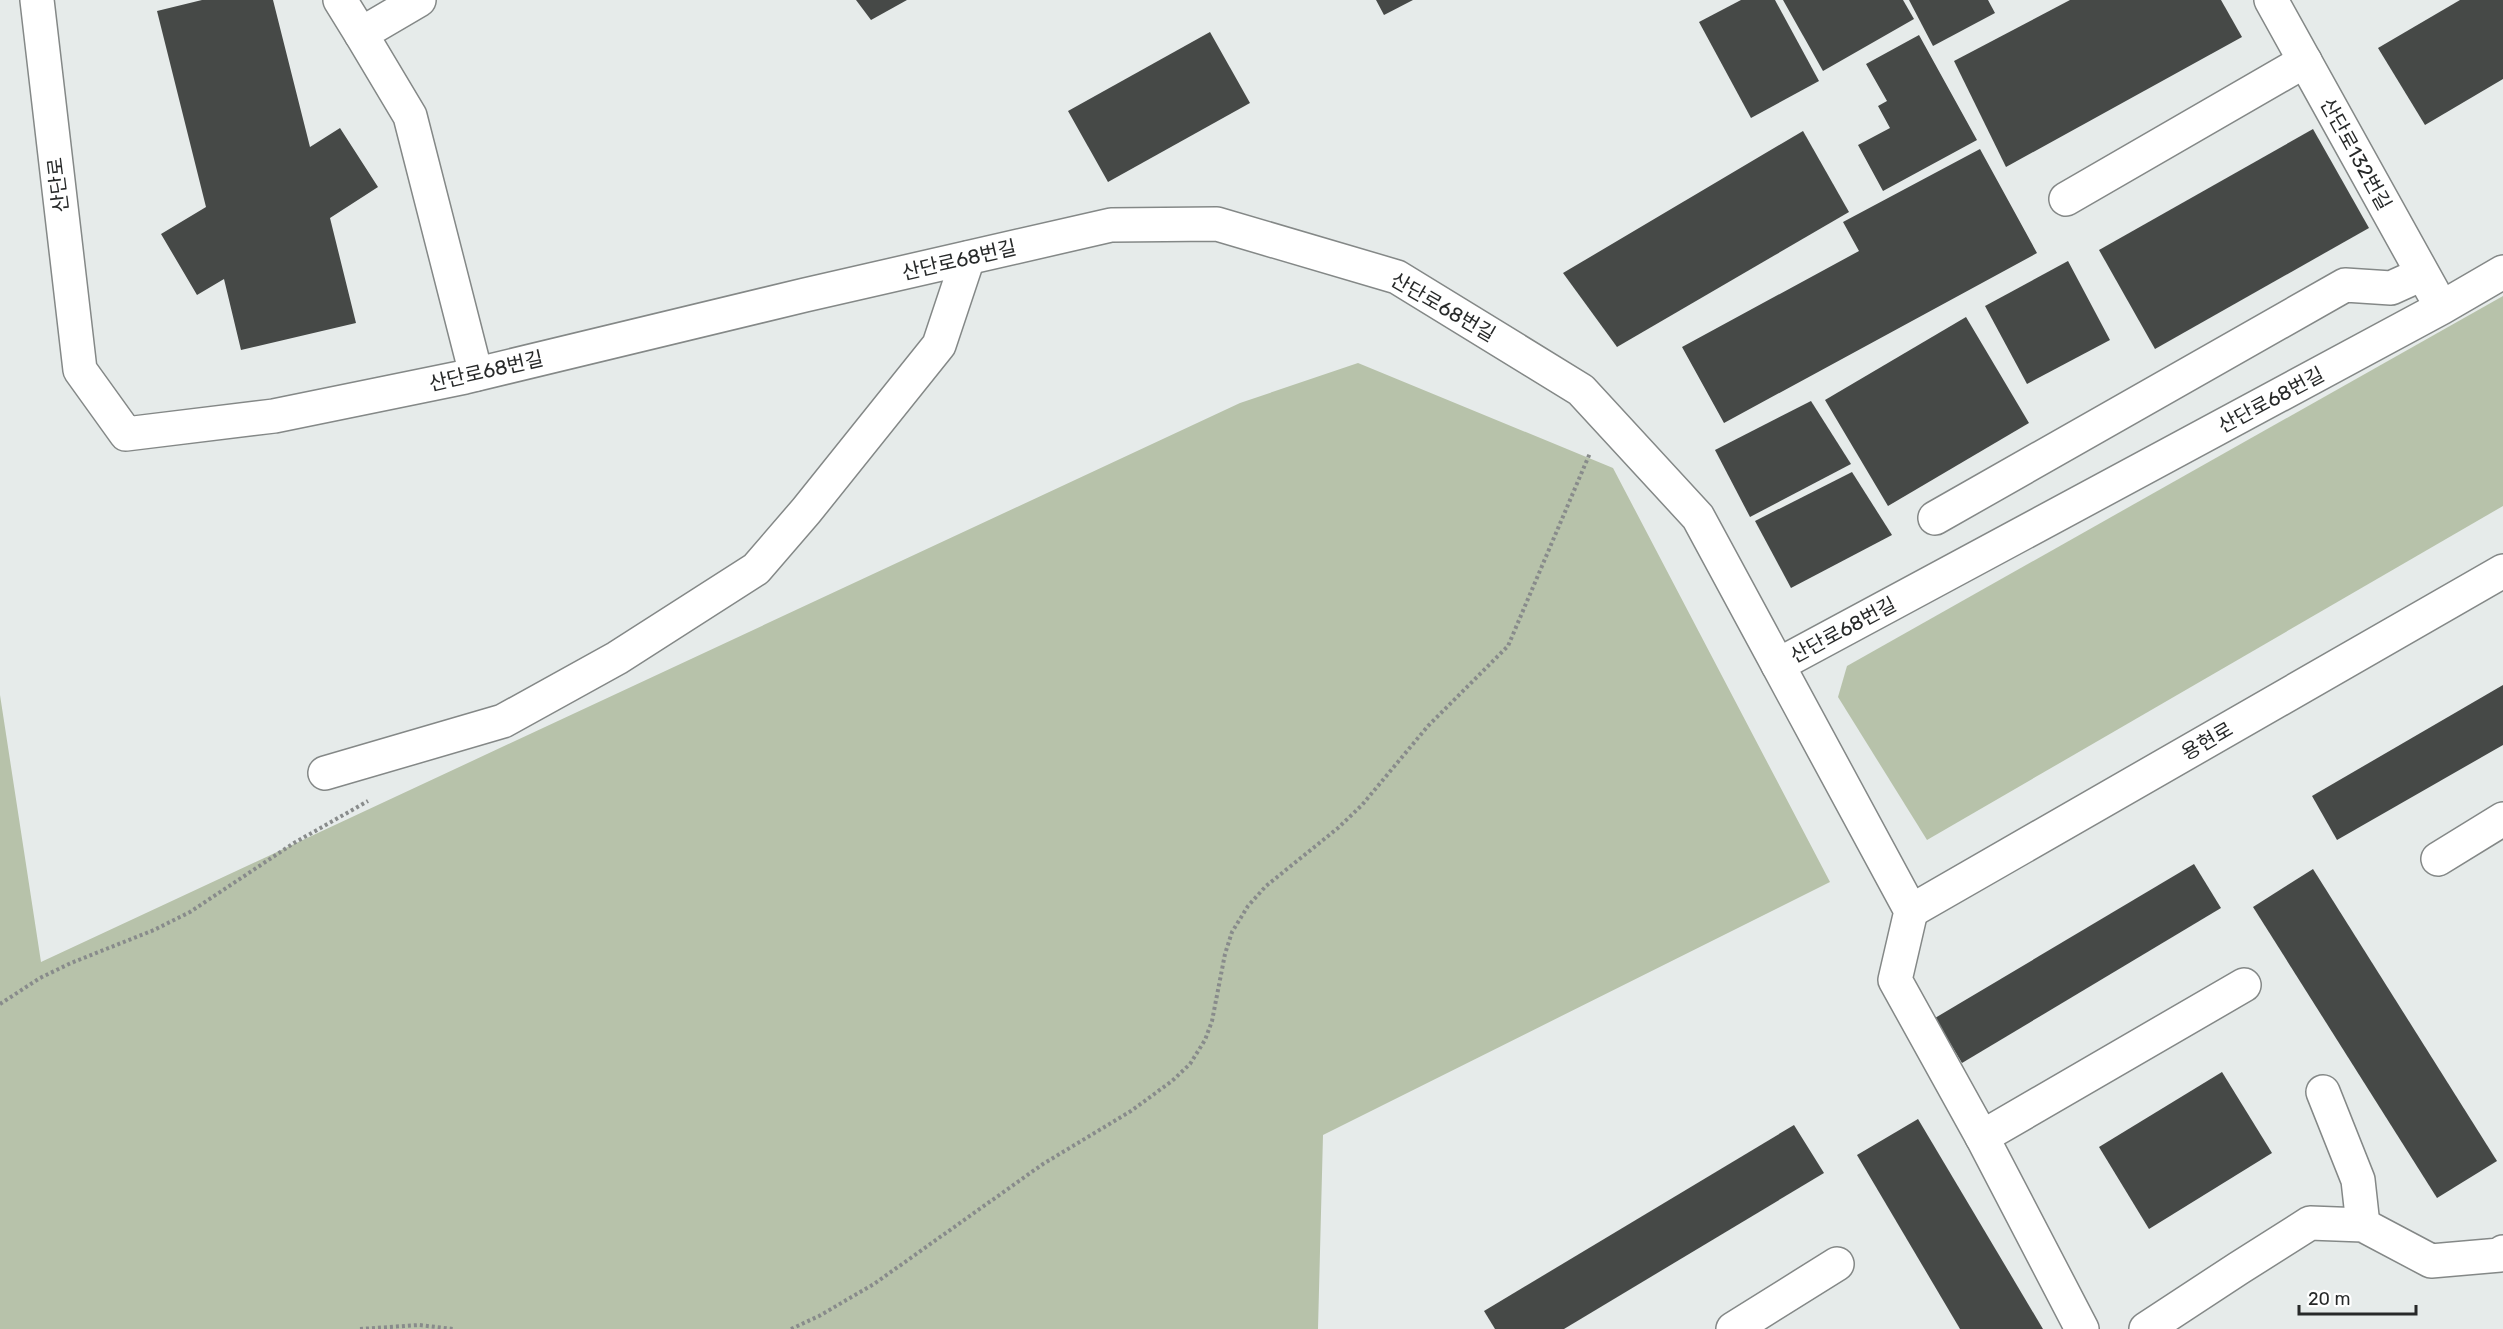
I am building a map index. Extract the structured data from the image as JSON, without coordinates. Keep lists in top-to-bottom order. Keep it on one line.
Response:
{"streets":{"street":["산단로132번길","산단로","산단로68번길","용현로"]},"crossings":[["산단로132번길","산단로68번길"],["산단로","산단로68번길"]],"scale_bar":"20 m"}
